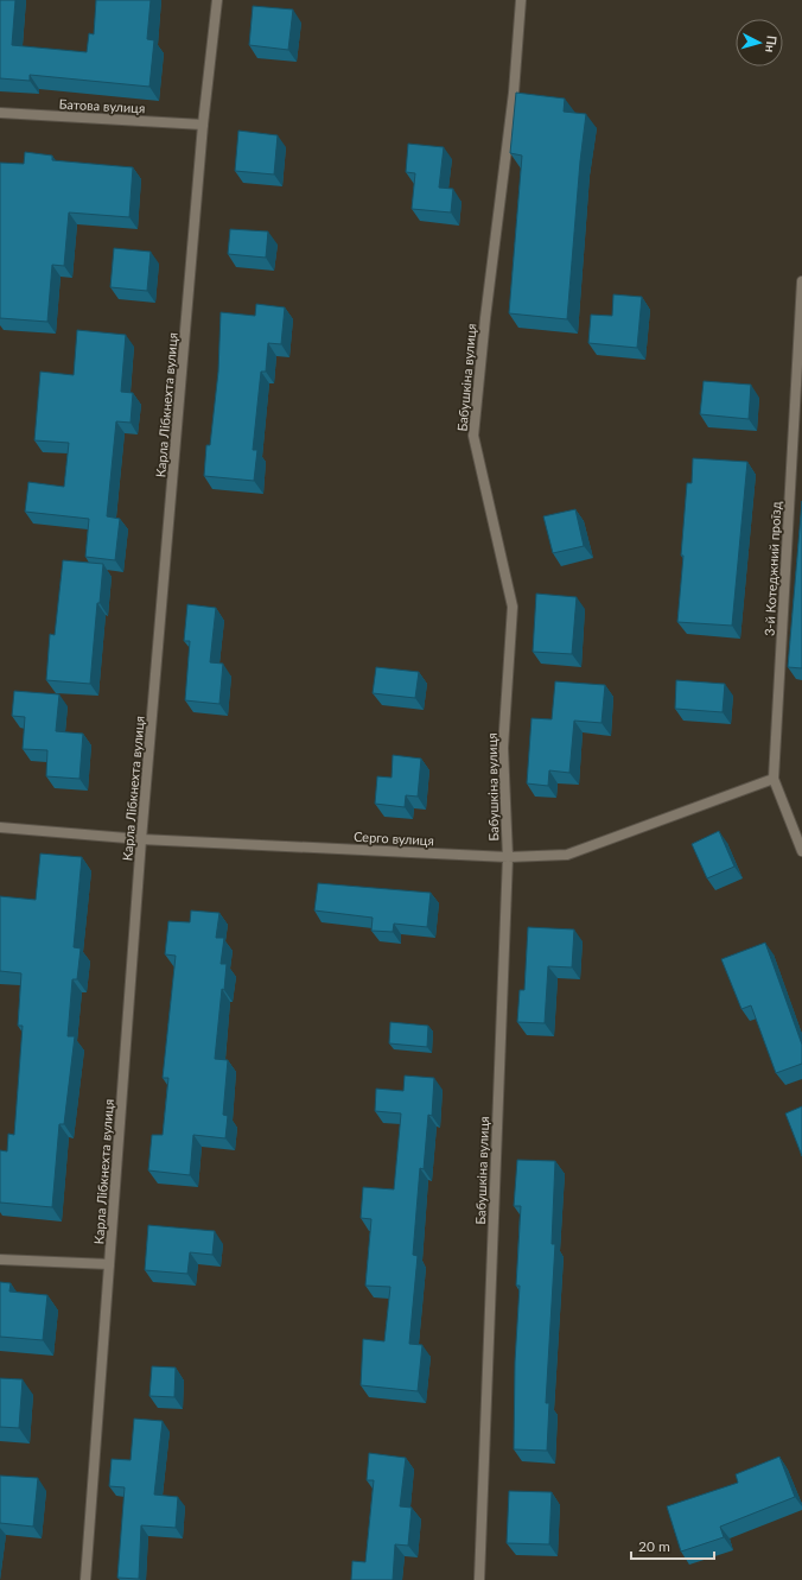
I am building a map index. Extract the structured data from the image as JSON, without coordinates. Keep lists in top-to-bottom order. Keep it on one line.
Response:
{"streets":{"street":["Батова вулиця","Бабушкіна вулиця","Карла Лібкнехта вулиця","3-й Котеджний проїзд","Серго вулиця"]},"crossings":[["Батова вулиця","Карла Лібкнехта вулиця"],["Бабушкіна вулиця","Серго вулиця"],["Карла Лібкнехта вулиця","Серго вулиця"],["3-й Котеджний проїзд","Серго вулиця"]],"scale_bar":"20 m","north":"right"}
